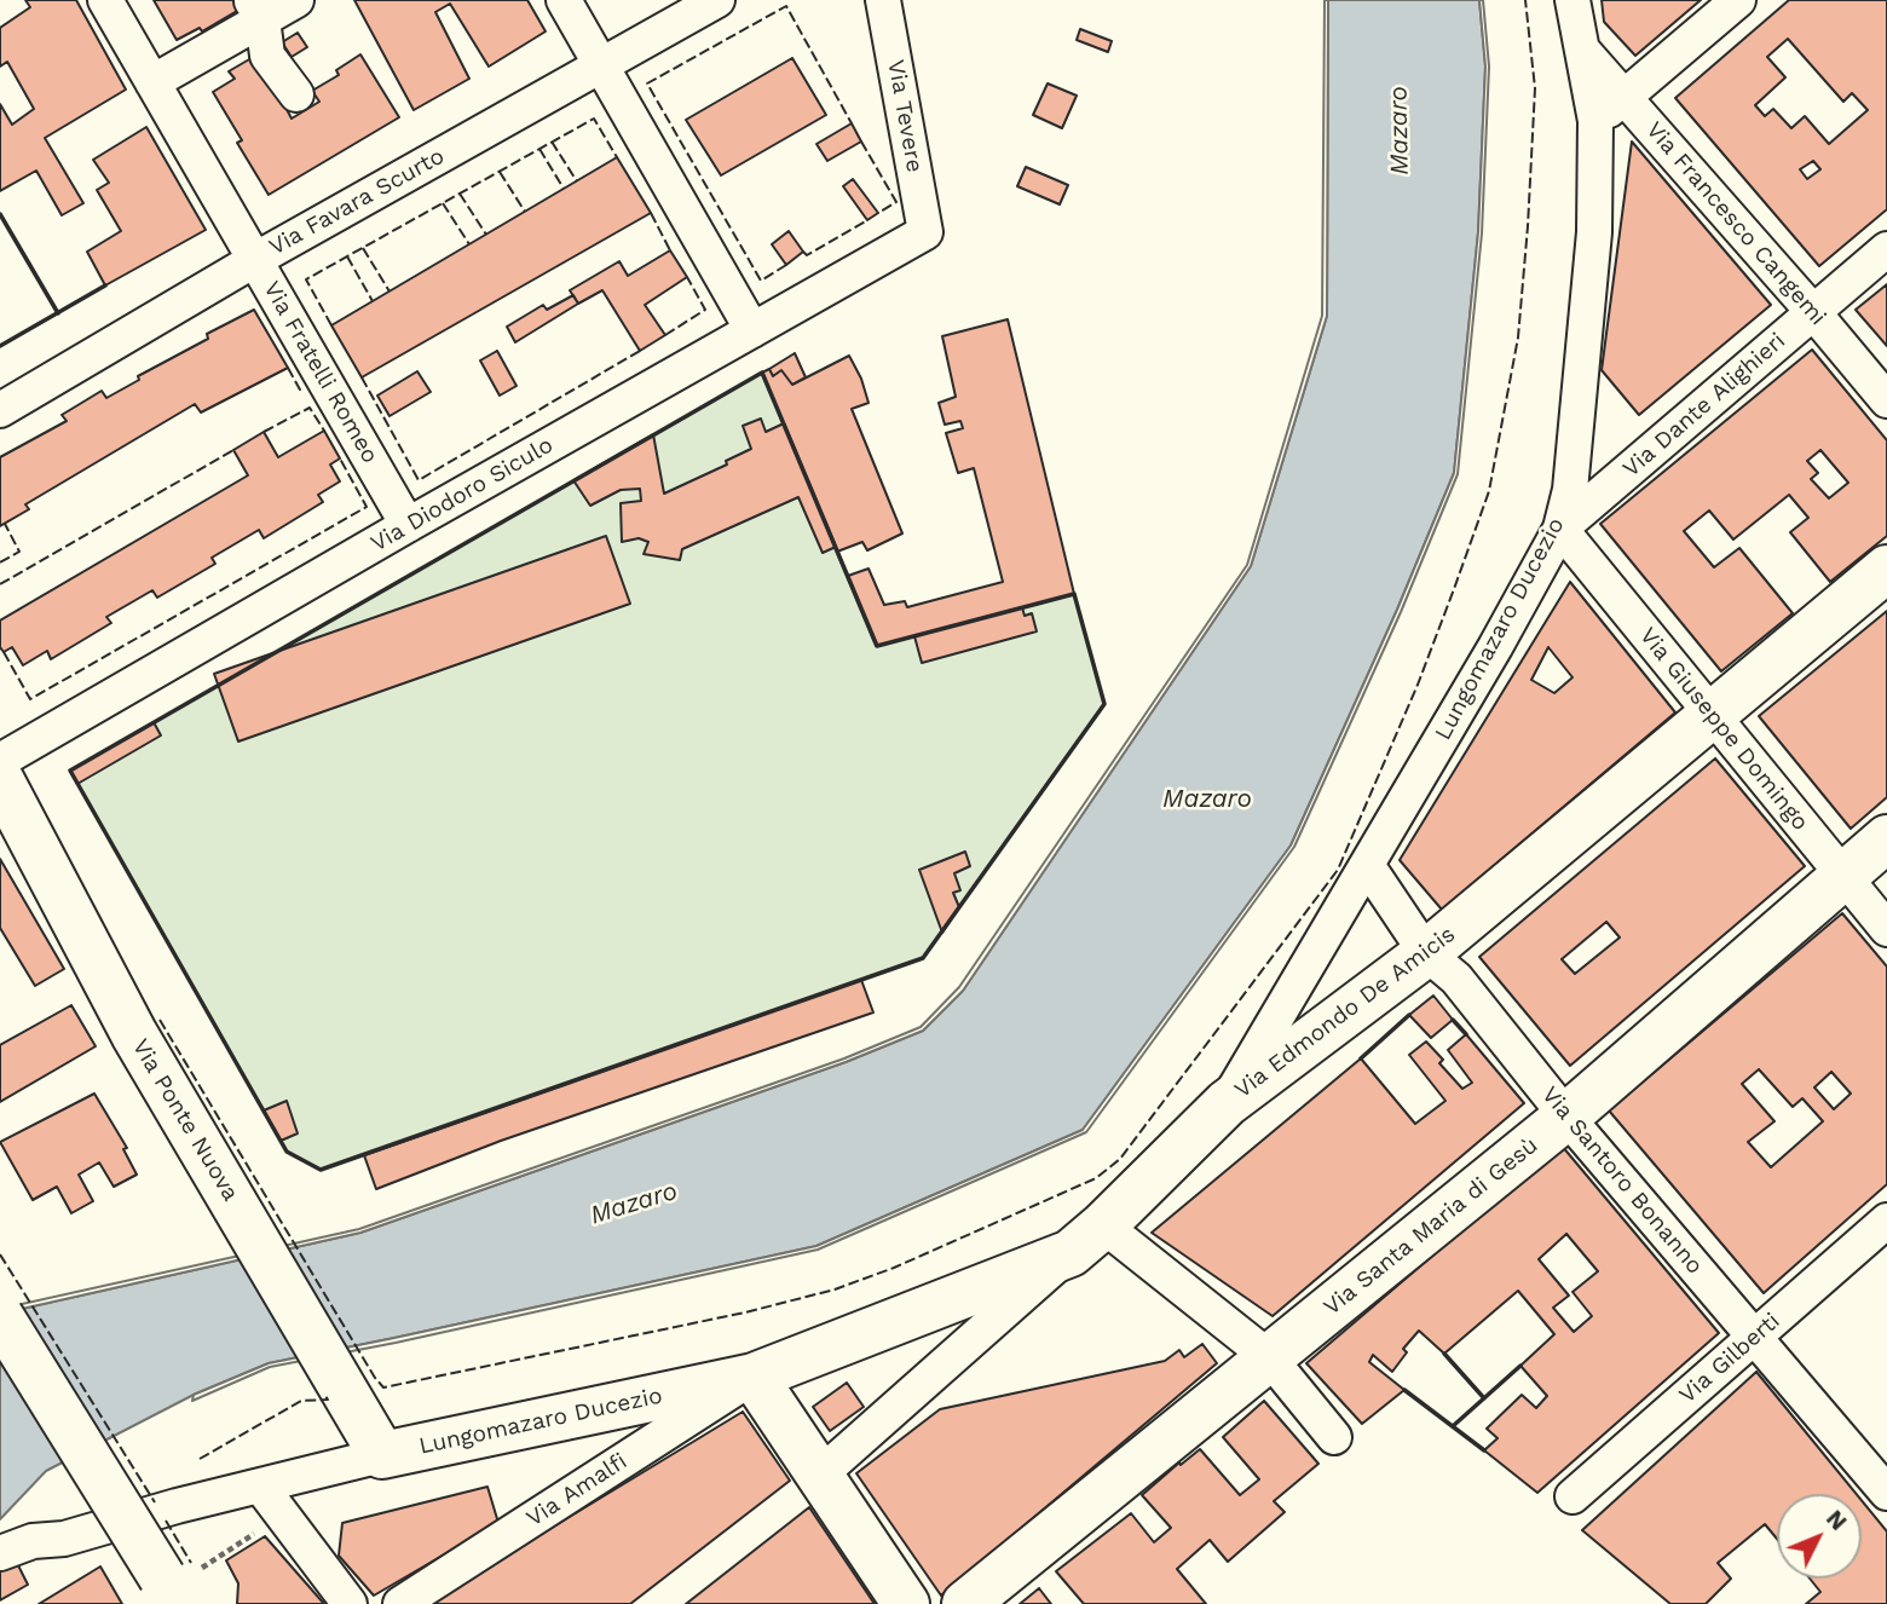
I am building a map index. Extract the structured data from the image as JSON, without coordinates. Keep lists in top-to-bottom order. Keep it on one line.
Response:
{"streets":{"street":["Via Tevere","Via Favara Scurto","Via Francesco Cangemi","Via Fratelli Romeo","Via Dante Alighieri","Via Diodoro Siculo","Lungomazaro Ducezio","Via Giuseppe Domingo","Via Edmondo De Amicis","Via Ponte Nuova","Via Santoro Bonanno","Via Santa Maria di Gesù","Via Gilberti","Via Amalfi"]},"crossings":[["Via Tevere","Via Diodoro Siculo"],["Via Favara Scurto","Via Fratelli Romeo"],["Via Francesco Cangemi","Via Dante Alighieri"],["Via Francesco Cangemi","Lungomazaro Ducezio"],["Via Fratelli Romeo","Via Diodoro Siculo"],["Via Dante Alighieri","Lungomazaro Ducezio"],["Via Dante Alighieri","Via Giuseppe Domingo"],["Lungomazaro Ducezio","Via Giuseppe Domingo"],["Lungomazaro Ducezio","Via Edmondo De Amicis"],["Lungomazaro Ducezio","Via Ponte Nuova"],["Lungomazaro Ducezio","Via Santoro Bonanno"],["Lungomazaro Ducezio","Via Amalfi"],["Via Giuseppe Domingo","Via Edmondo De Amicis"],["Via Giuseppe Domingo","Via Santa Maria di Gesù"],["Via Edmondo De Amicis","Via Santoro Bonanno"],["Via Santoro Bonanno","Via Santa Maria di Gesù"],["Via Santoro Bonanno","Via Gilberti"]],"water":["Mazaro"],"north":"top right"}
